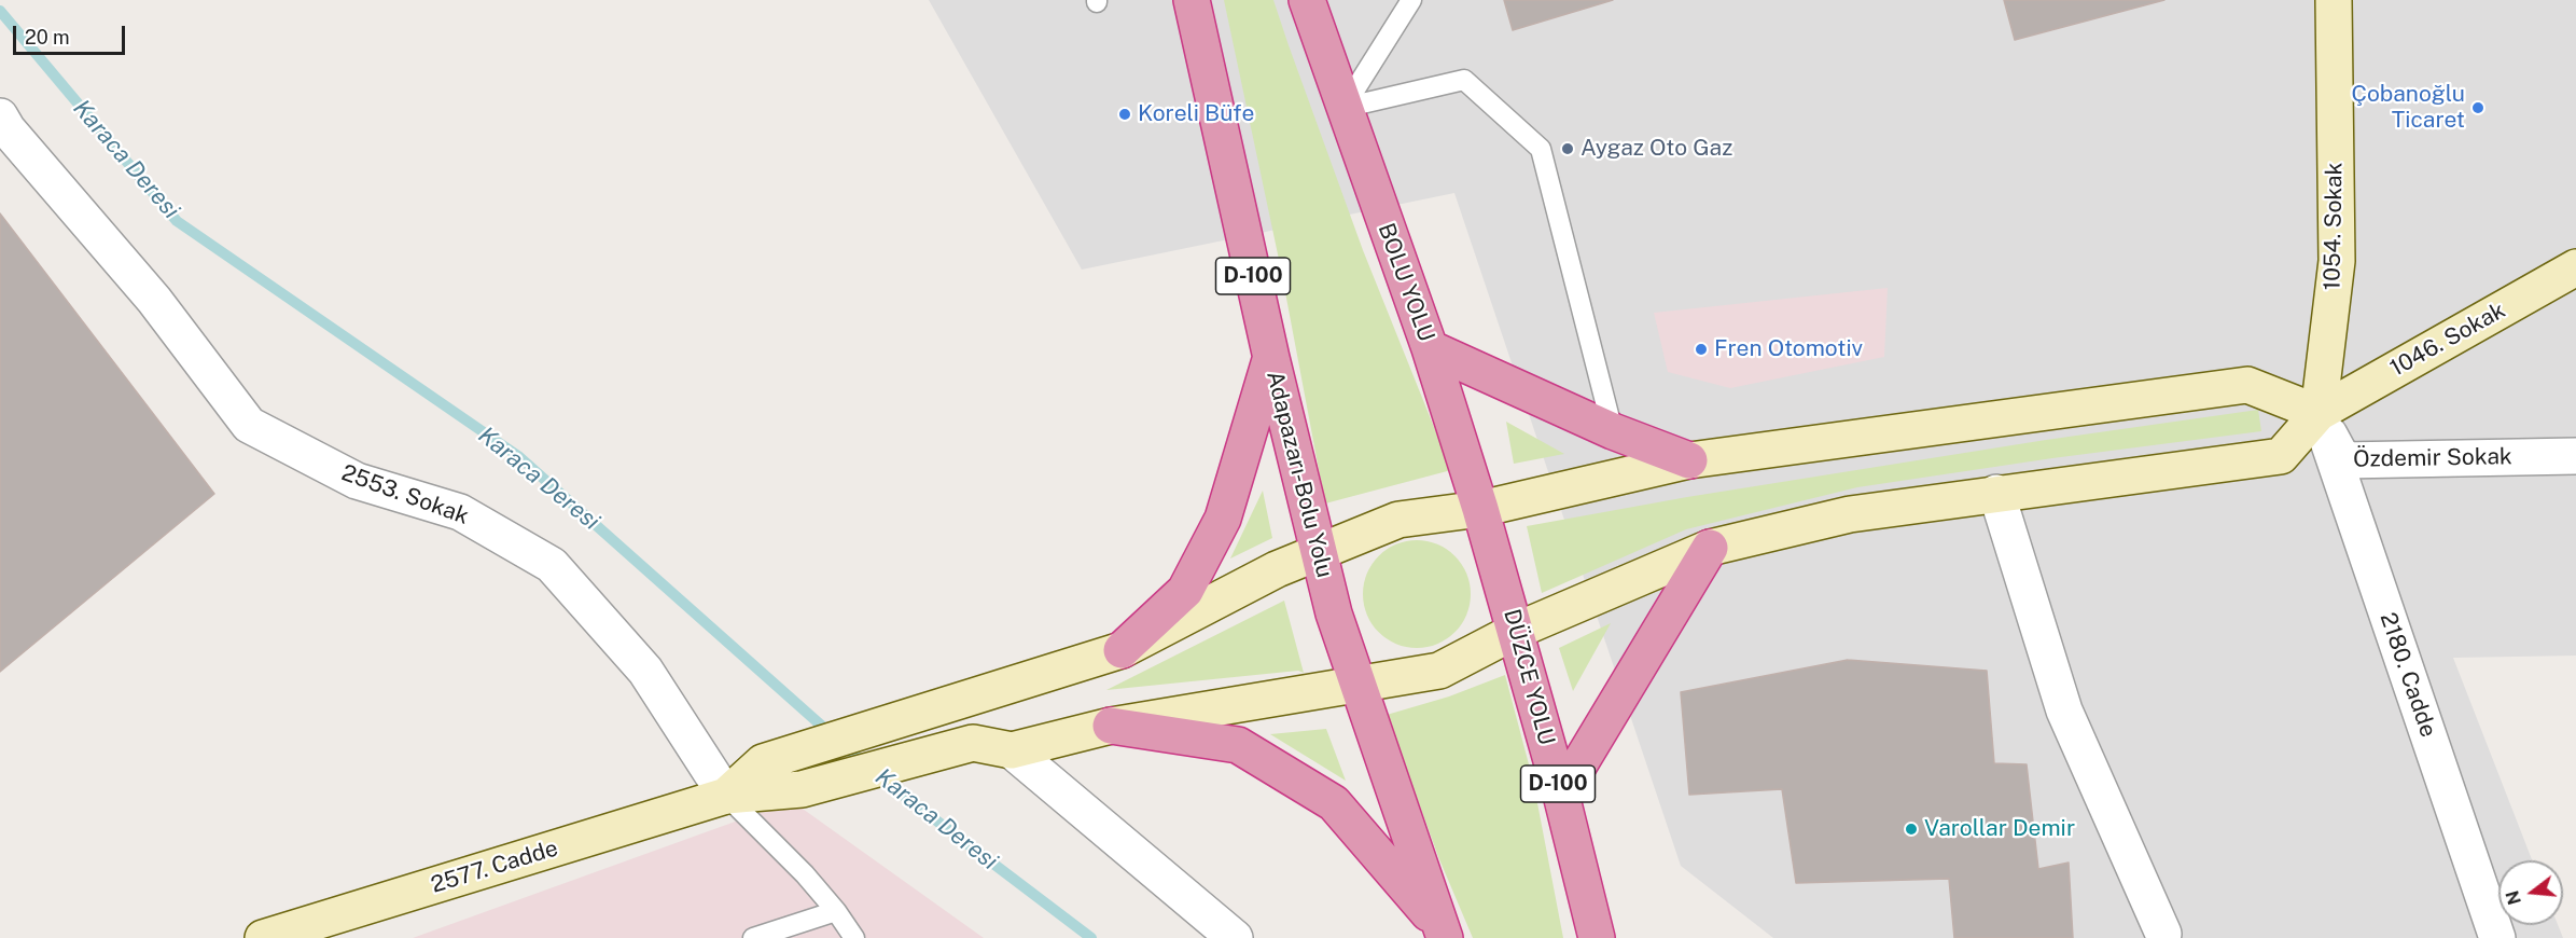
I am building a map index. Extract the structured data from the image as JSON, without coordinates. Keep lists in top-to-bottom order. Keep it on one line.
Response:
{"streets":{"highway":["D-100","BOLU YOLU","Adapazarı-Bolu Yolu","DÜZCE YOLU"],"main road":["1054. Sokak","1046. Sokak","2577. Cadde"],"street":["Özdemir Sokak","2553. Sokak","2180. Cadde"]},"crossings":[["1054. Sokak","1046. Sokak"],["1054. Sokak","Özdemir Sokak"],["1054. Sokak","2180. Cadde"],["BOLU YOLU","DÜZCE YOLU"],["1046. Sokak","Özdemir Sokak"],["1046. Sokak","2180. Cadde"],["Özdemir Sokak","2180. Cadde"],["2553. Sokak","2577. Cadde"]],"water":["Karaca Deresi"],"places":["Çobanoğlu Ticaret","Koreli Büfe","Aygaz Oto Gaz","Fren Otomotiv","Varollar Demir"],"scale_bar":"20 m","north":"left"}
